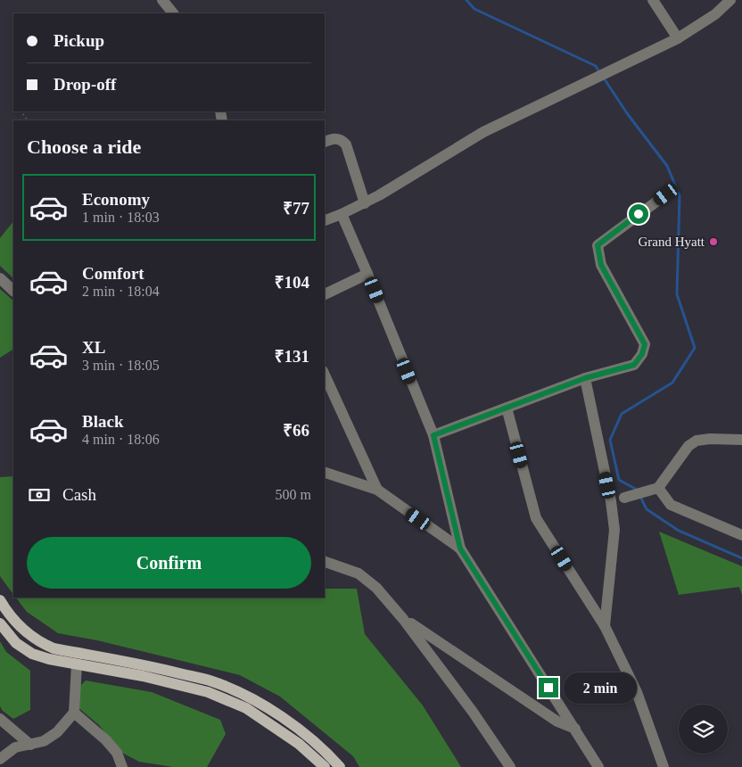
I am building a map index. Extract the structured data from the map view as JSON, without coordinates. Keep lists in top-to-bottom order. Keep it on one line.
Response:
{"places":["Grand Hyatt"],"page":{"banner":["Pickup","Drop-off"],"heading":"Choose a ride","list":[{"name":"Economy","note":"1 min · 18:03","value":"₹77"},{"name":"Comfort","note":"2 min · 18:04","value":"₹104"},{"name":"XL","note":"3 min · 18:05","value":"₹131"},{"name":"Black","note":"4 min · 18:06","value":"₹66"}],"pay":["Cash","500 m"],"buttons":"Confirm","bubble":"2 min"}}
